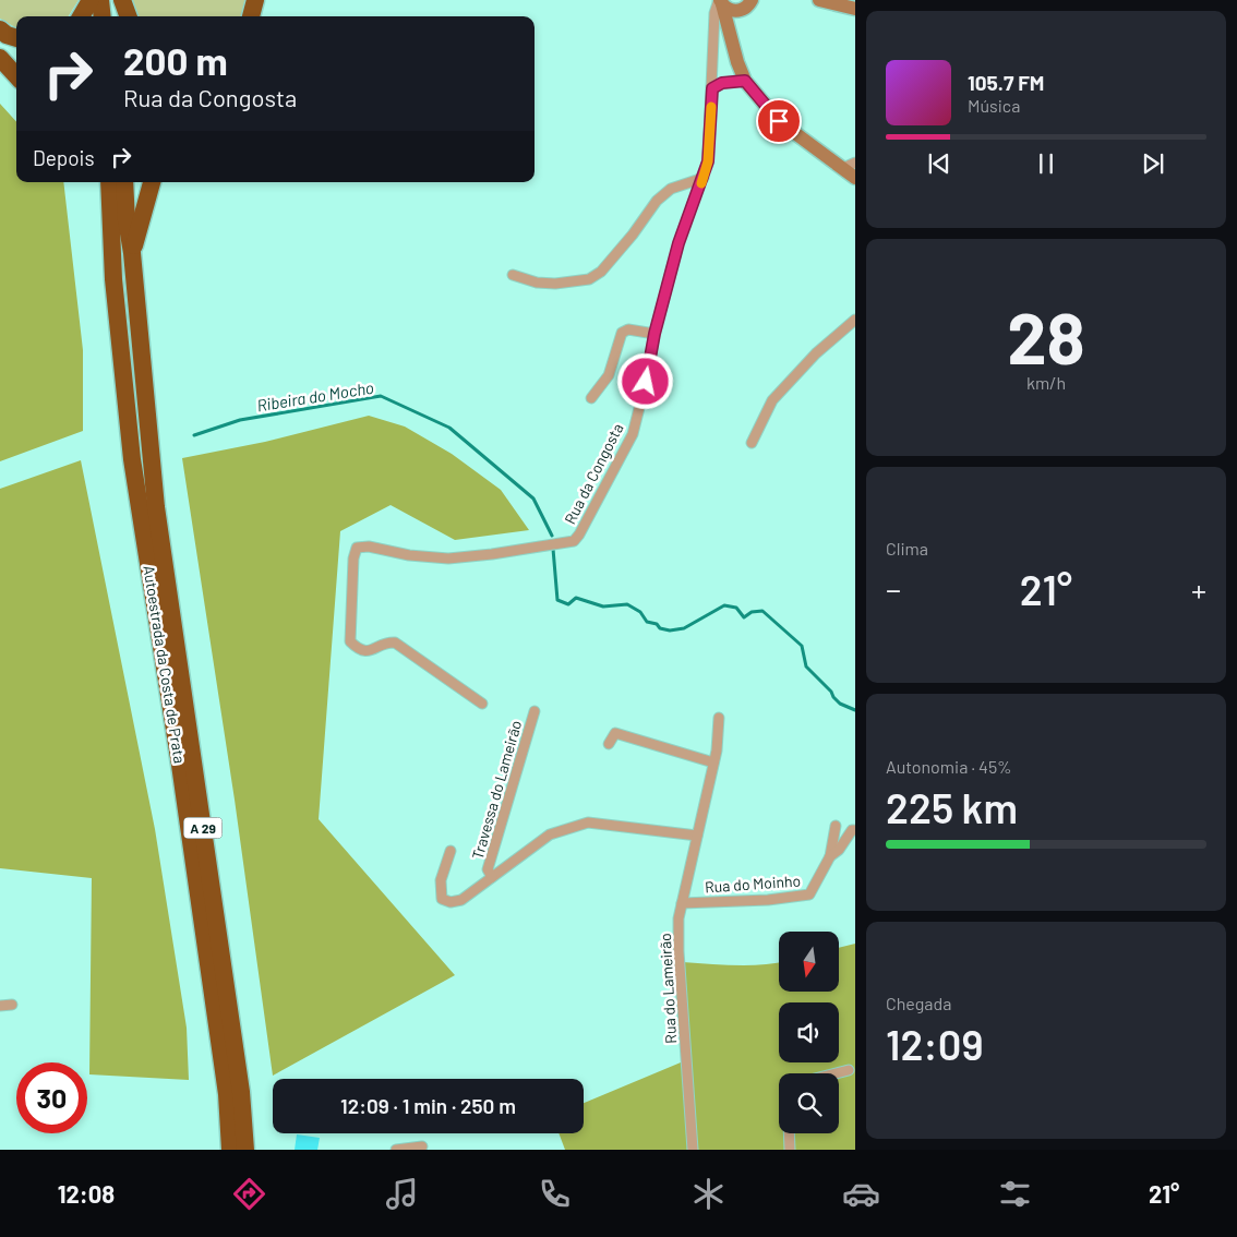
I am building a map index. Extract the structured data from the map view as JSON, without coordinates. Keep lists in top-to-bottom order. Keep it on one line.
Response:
{"streets":{"highway":["Autoestrada da Costa de Prata","A 29"],"street":["Rua da Congosta","Travessa do Lameirão","Rua do Moinho","Rua do Lameirão"]},"crossings":[["Autoestrada da Costa de Prata","A 29"],["Travessa do Lameirão","Rua do Lameirão"],["Rua do Moinho","Rua do Lameirão"]],"water":["Ribeira do Mocho"],"north":"bottom","page":{"turn":["200 m","Rua da Congosta"],"song":["105.7 FM","Música"],"then":"Depois","tile":[["28","km/h"],"Clima",["Autonomia · 45%","225 km"],["Chegada","12:09"]],"heat":["−","21°","+"],"limit":"30","trip":"12:09 · 1 min · 250 m","tabs":["12:08","21°"]}}
